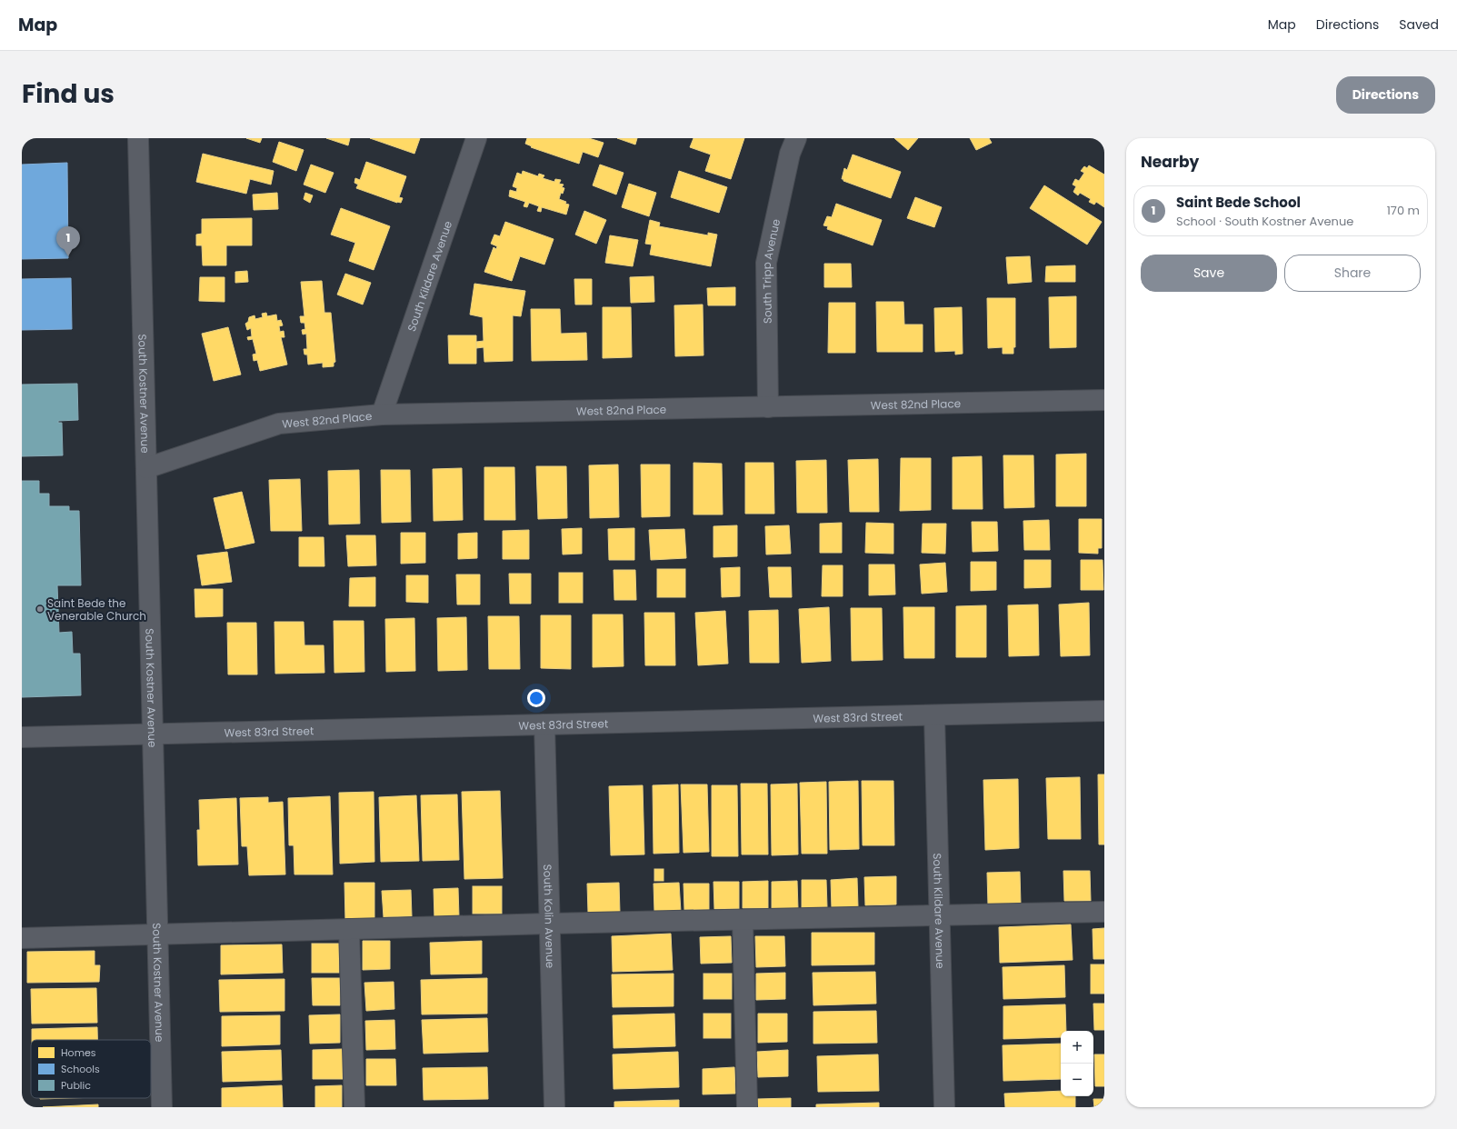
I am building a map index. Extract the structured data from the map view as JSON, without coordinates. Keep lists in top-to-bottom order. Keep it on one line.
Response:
{"streets":{"street":["South Tripp Avenue","South Kildare Avenue","South Kostner Avenue","West 82nd Place","West 83rd Street","South Kolin Avenue"]},"crossings":[["South Tripp Avenue","West 82nd Place"],["South Kildare Avenue","West 82nd Place"],["South Kildare Avenue","West 83rd Street"],["South Kostner Avenue","West 82nd Place"],["South Kostner Avenue","West 83rd Street"],["West 83rd Street","South Kolin Avenue"]],"places":["Saint Bede the Venerable Church"],"legend":["Homes","Schools","Public"],"page":{"header":"Map","nav":["Map","Directions","Saved"],"title":"Find us","buttons":["Directions",["Save","Share"]],"heading":"Nearby","list":[{"mark":"1","name":"Saint Bede School","note":"School · South Kostner Avenue","value":"170 m"}],"pins":"1","map_buttons":["+","−"]}}
